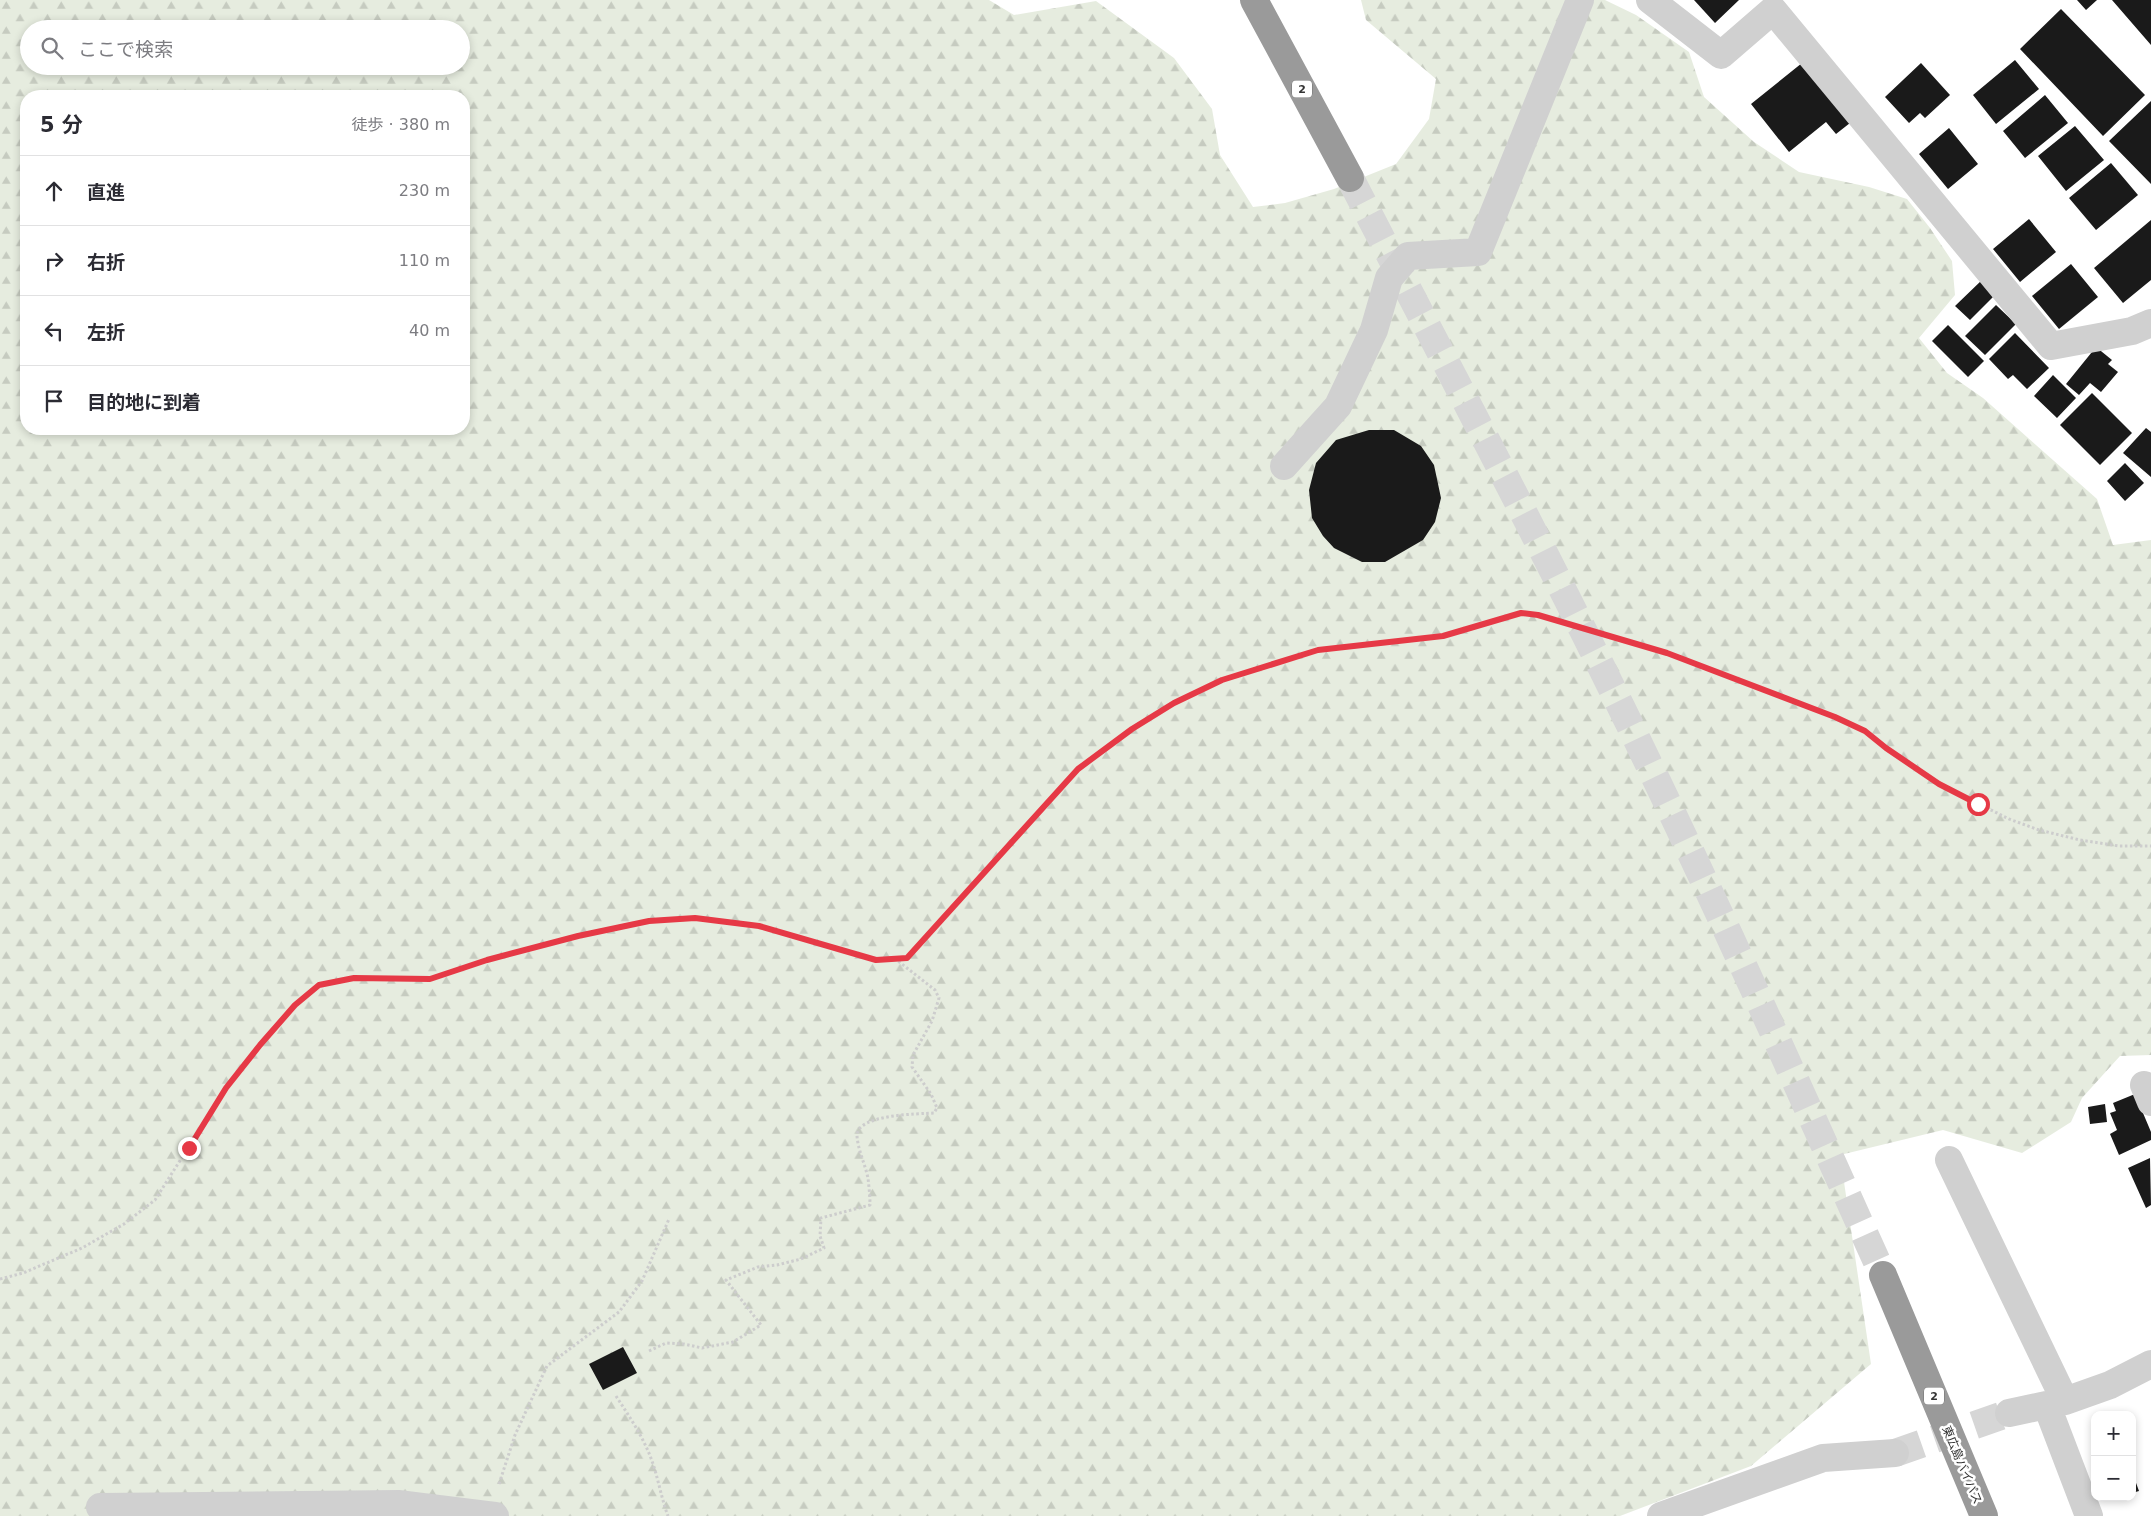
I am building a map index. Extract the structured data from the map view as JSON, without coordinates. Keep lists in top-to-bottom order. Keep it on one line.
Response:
{"streets":{"highway":["2","東広島バイパス"]},"page":{"search":"ここで検索","heading":["5 分","徒歩 · 380 m"],"list":[["直進","230 m"],["右折","110 m"],["左折","40 m"],"目的地に到着"],"map_buttons":["+","−"]}}
